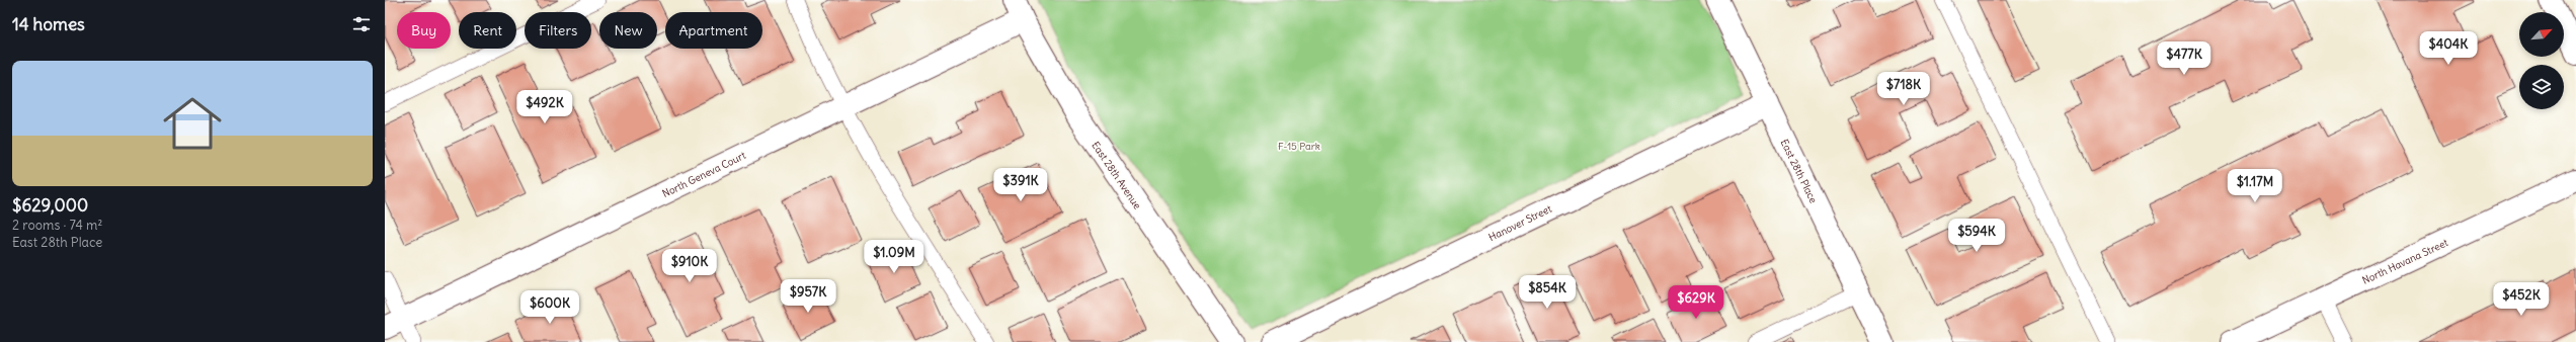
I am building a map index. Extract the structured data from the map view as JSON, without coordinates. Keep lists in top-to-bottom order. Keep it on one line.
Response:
{"streets":{"street":["East 28th Place","North Geneva Court","East 28th Avenue","Hanover Street","North Havana Street"]},"crossings":[["East 28th Place","Hanover Street"],["North Geneva Court","East 28th Avenue"]],"parks":["F-15 Park"],"north":"top right","page":{"heading":"14 homes","chip":["Buy","Rent","Filters","New","Apartment"],"price":["$404K","$477K","$718K","$492K","$391K","$1.17M","$594K","$1.09M","$910K","$854K","$957K","$452K","$629K","$600K"],"list":[{"name":"$629,000","note":"2 rooms · 74 m² · East 28th Place"}]}}
